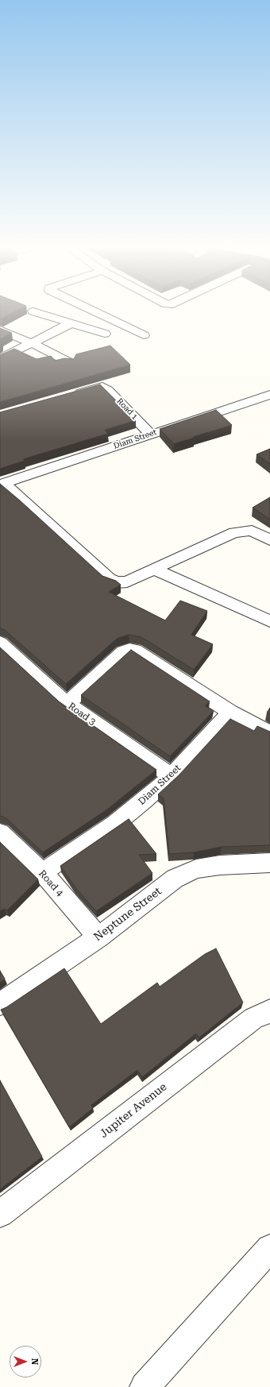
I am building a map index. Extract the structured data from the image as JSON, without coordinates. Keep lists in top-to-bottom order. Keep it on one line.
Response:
{"streets":{"street":["Road 1","Diam Street","Road 3","Road 4","Neptune Street","Jupiter Avenue"]},"crossings":[["Road 1","Diam Street"],["Diam Street","Road 3"],["Diam Street","Road 4"],["Road 4","Neptune Street"]],"north":"right"}
